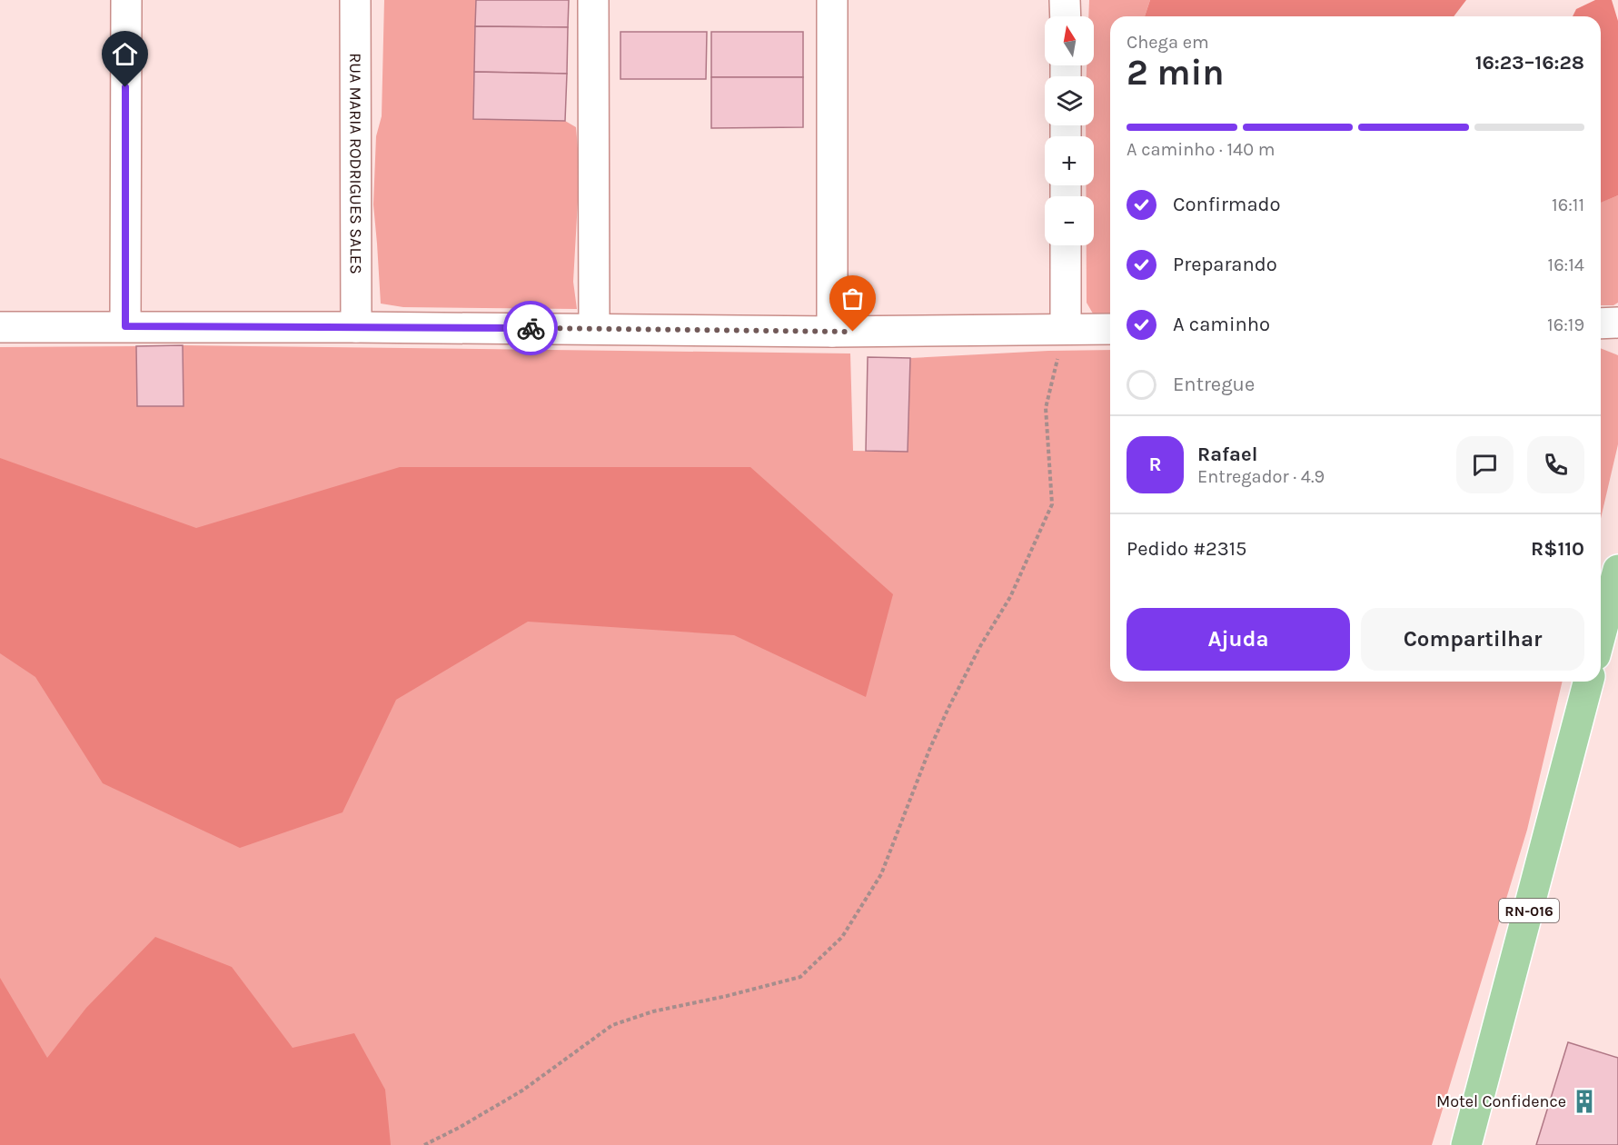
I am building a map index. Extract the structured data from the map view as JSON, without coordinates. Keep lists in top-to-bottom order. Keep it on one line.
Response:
{"streets":{"main road":["RN-016"],"street":["RUA MARIA RODRIGUES SALES"]},"places":{"building":["Motel Confidence"]},"north":"top","page":{"map_buttons":["+","−"],"heading":["2 min","Chega em","16:23–16:28"],"panel":["Rafael","Entregador · 4.9","Pedido #2315","R$110"],"bar":"A caminho · 140 m","list":[["Confirmado","16:11"],["Preparando","16:14"],["A caminho","16:19"],"Entregue"],"round":"R","buttons":["Ajuda","Compartilhar"]}}
